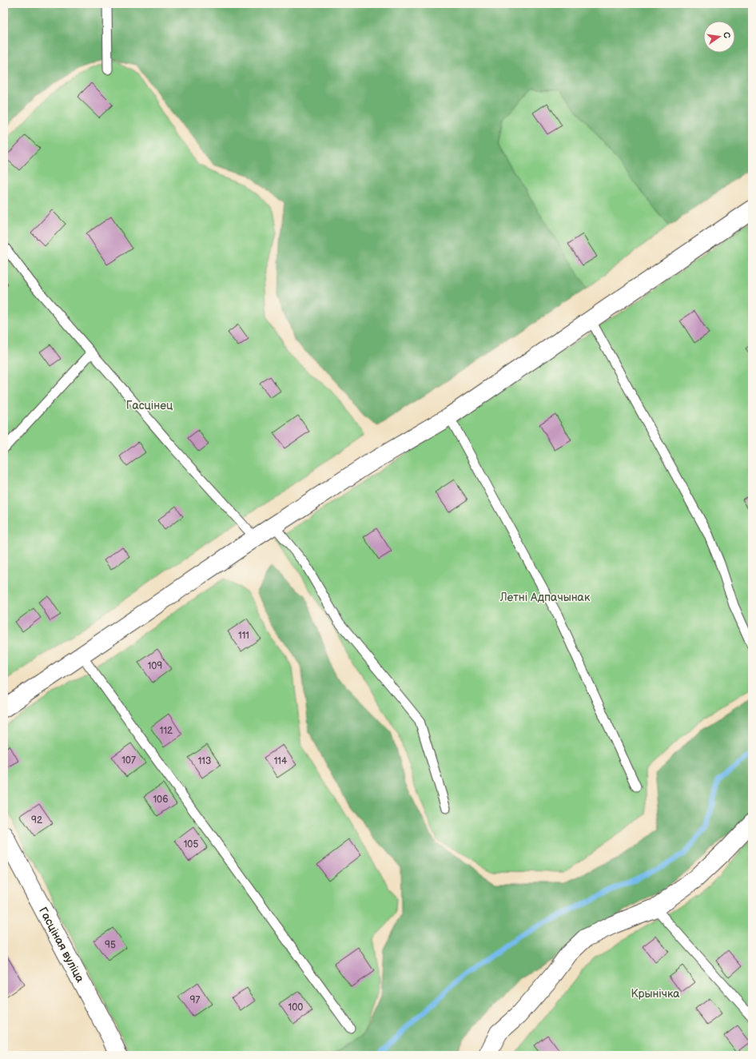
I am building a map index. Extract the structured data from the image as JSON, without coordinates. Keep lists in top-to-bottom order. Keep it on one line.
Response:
{"streets":{"street":["Гасціная вуліца"]},"parks":["Гасцінец","Летні Адпачынак","Крынічка"],"house_numbers":["111","109","112","107","113","114","106","92","105","95","97","100"],"north":"right"}
